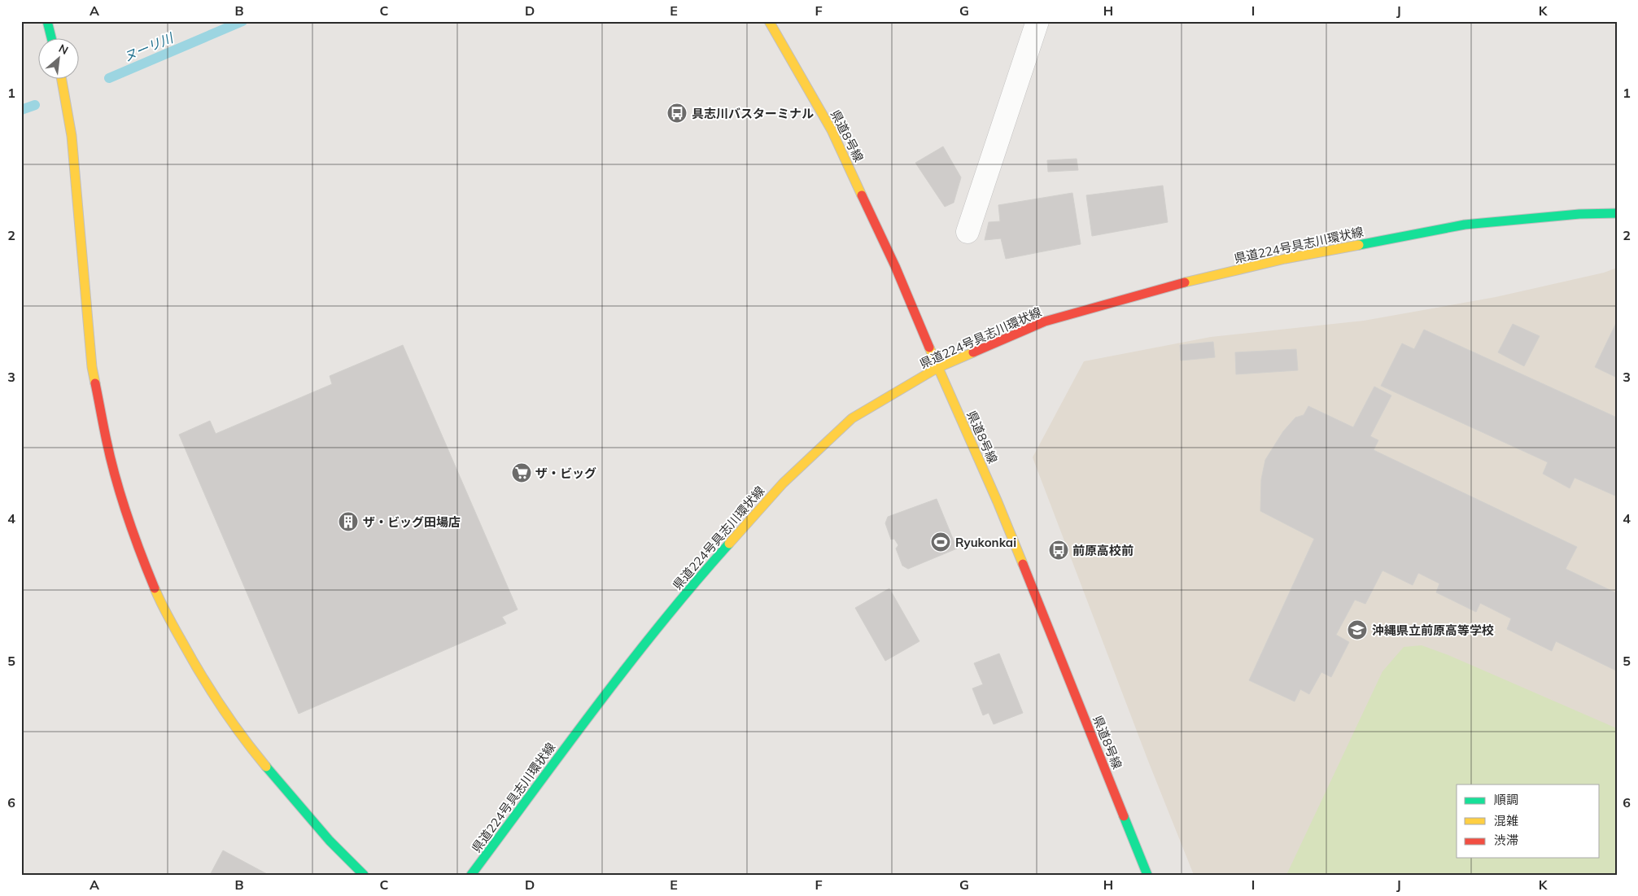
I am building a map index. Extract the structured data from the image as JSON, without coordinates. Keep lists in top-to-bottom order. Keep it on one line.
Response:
{"streets":{"main road":["県道8号線","県道224号具志川環状線"]},"crossings":[["県道8号線","県道224号具志川環状線"]],"water":["ヌーリ川"],"places":{"bus stop":["具志川バスターミナル","前原高校前"],"supermarket":["ザ・ビッグ"],"building":["ザ・ビッグ田場店"],"sports":["Ryukonkai"],"school or university":["沖縄県立前原高等学校"]},"legend":["順調","混雑","渋滞"],"north":"top right","grid":{"columns":["A","B","C","D","E","F","G","H","I","J","K"],"rows":["1","2","3","4","5","6"]}}
